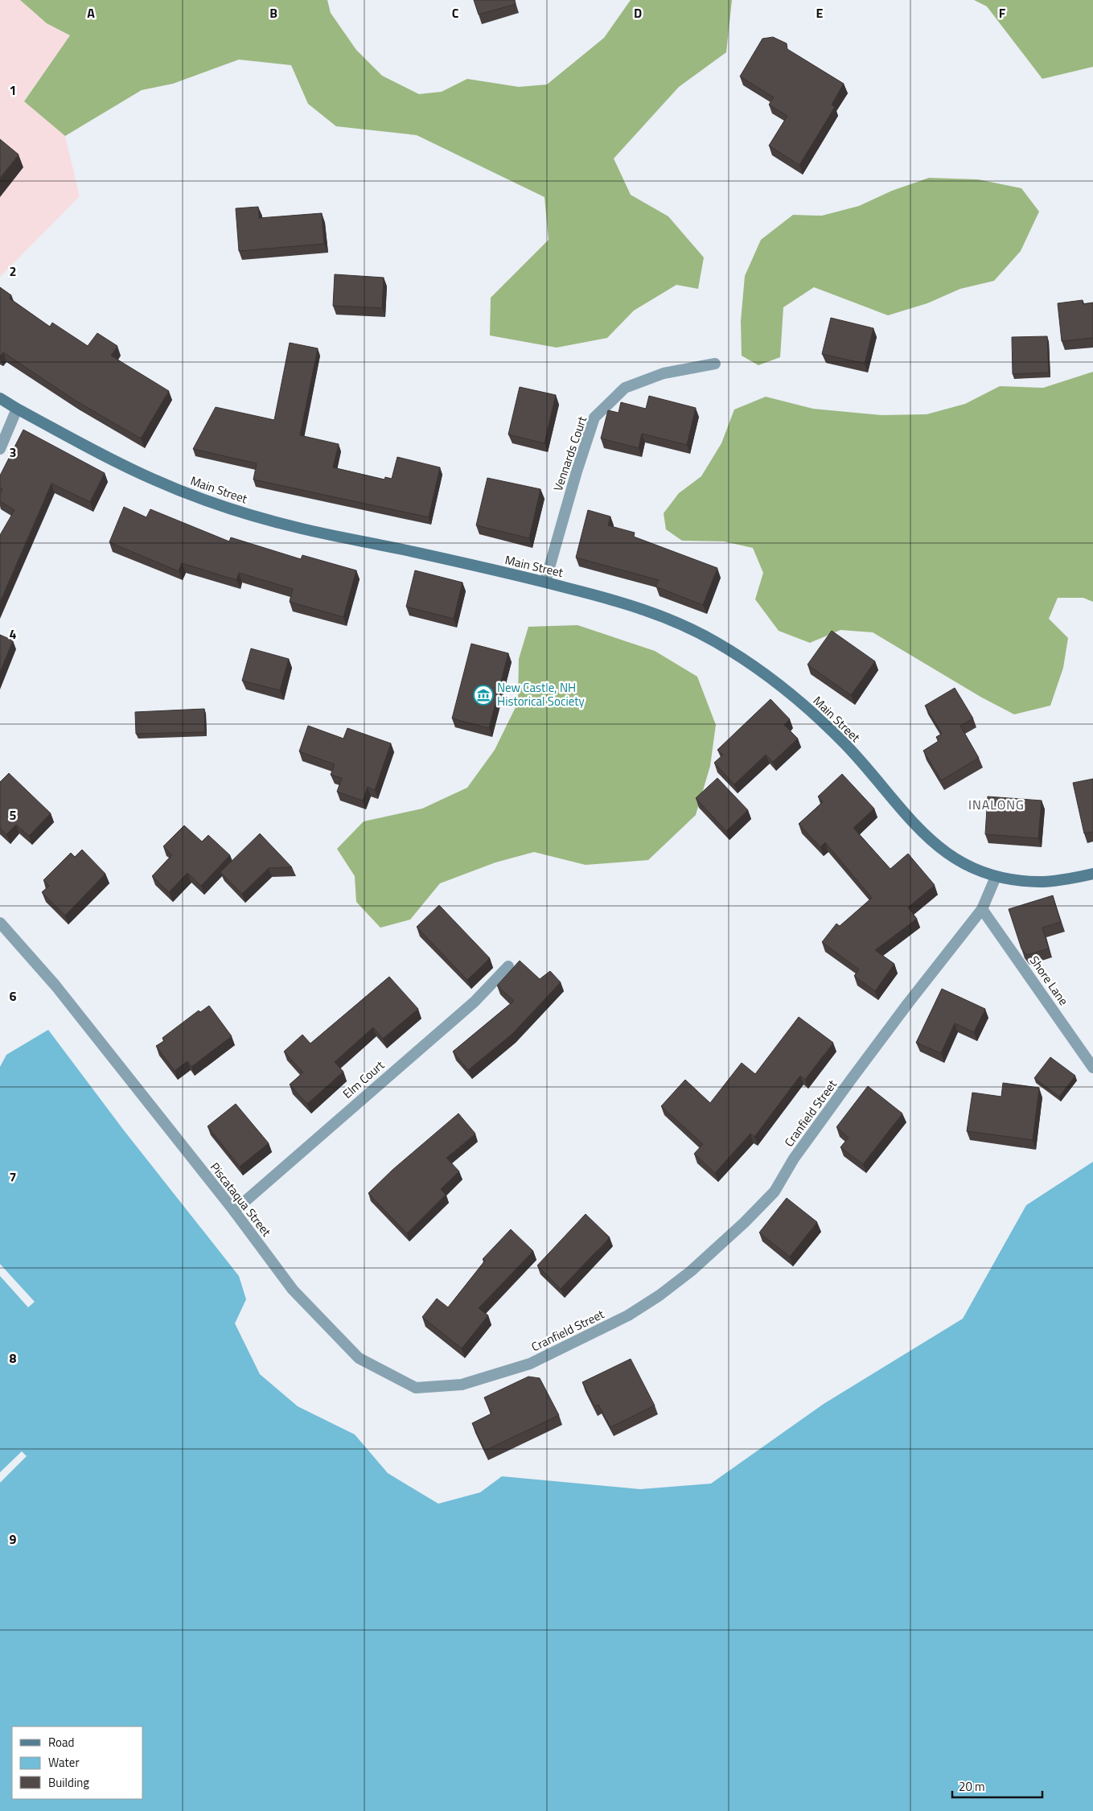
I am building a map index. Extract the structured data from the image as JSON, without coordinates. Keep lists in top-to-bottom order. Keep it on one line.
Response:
{"streets":{"main road":["Main Street"],"street":["Vennards Court","Shore Lane","Elm Court","Cranfield Street","Piscataqua Street"]},"crossings":[["Vennards Court","Main Street"],["Main Street","Cranfield Street"],["Shore Lane","Cranfield Street"],["Elm Court","Piscataqua Street"],["Cranfield Street","Piscataqua Street"]],"districts":["INALONG"],"places":{"museum":["New Castle, NH Historical Society"]},"legend":["Road","Water","Building"],"scale_bar":"20 m","grid":{"columns":["A","B","C","D","E","F"],"rows":["1","2","3","4","5","6","7","8","9"]}}
